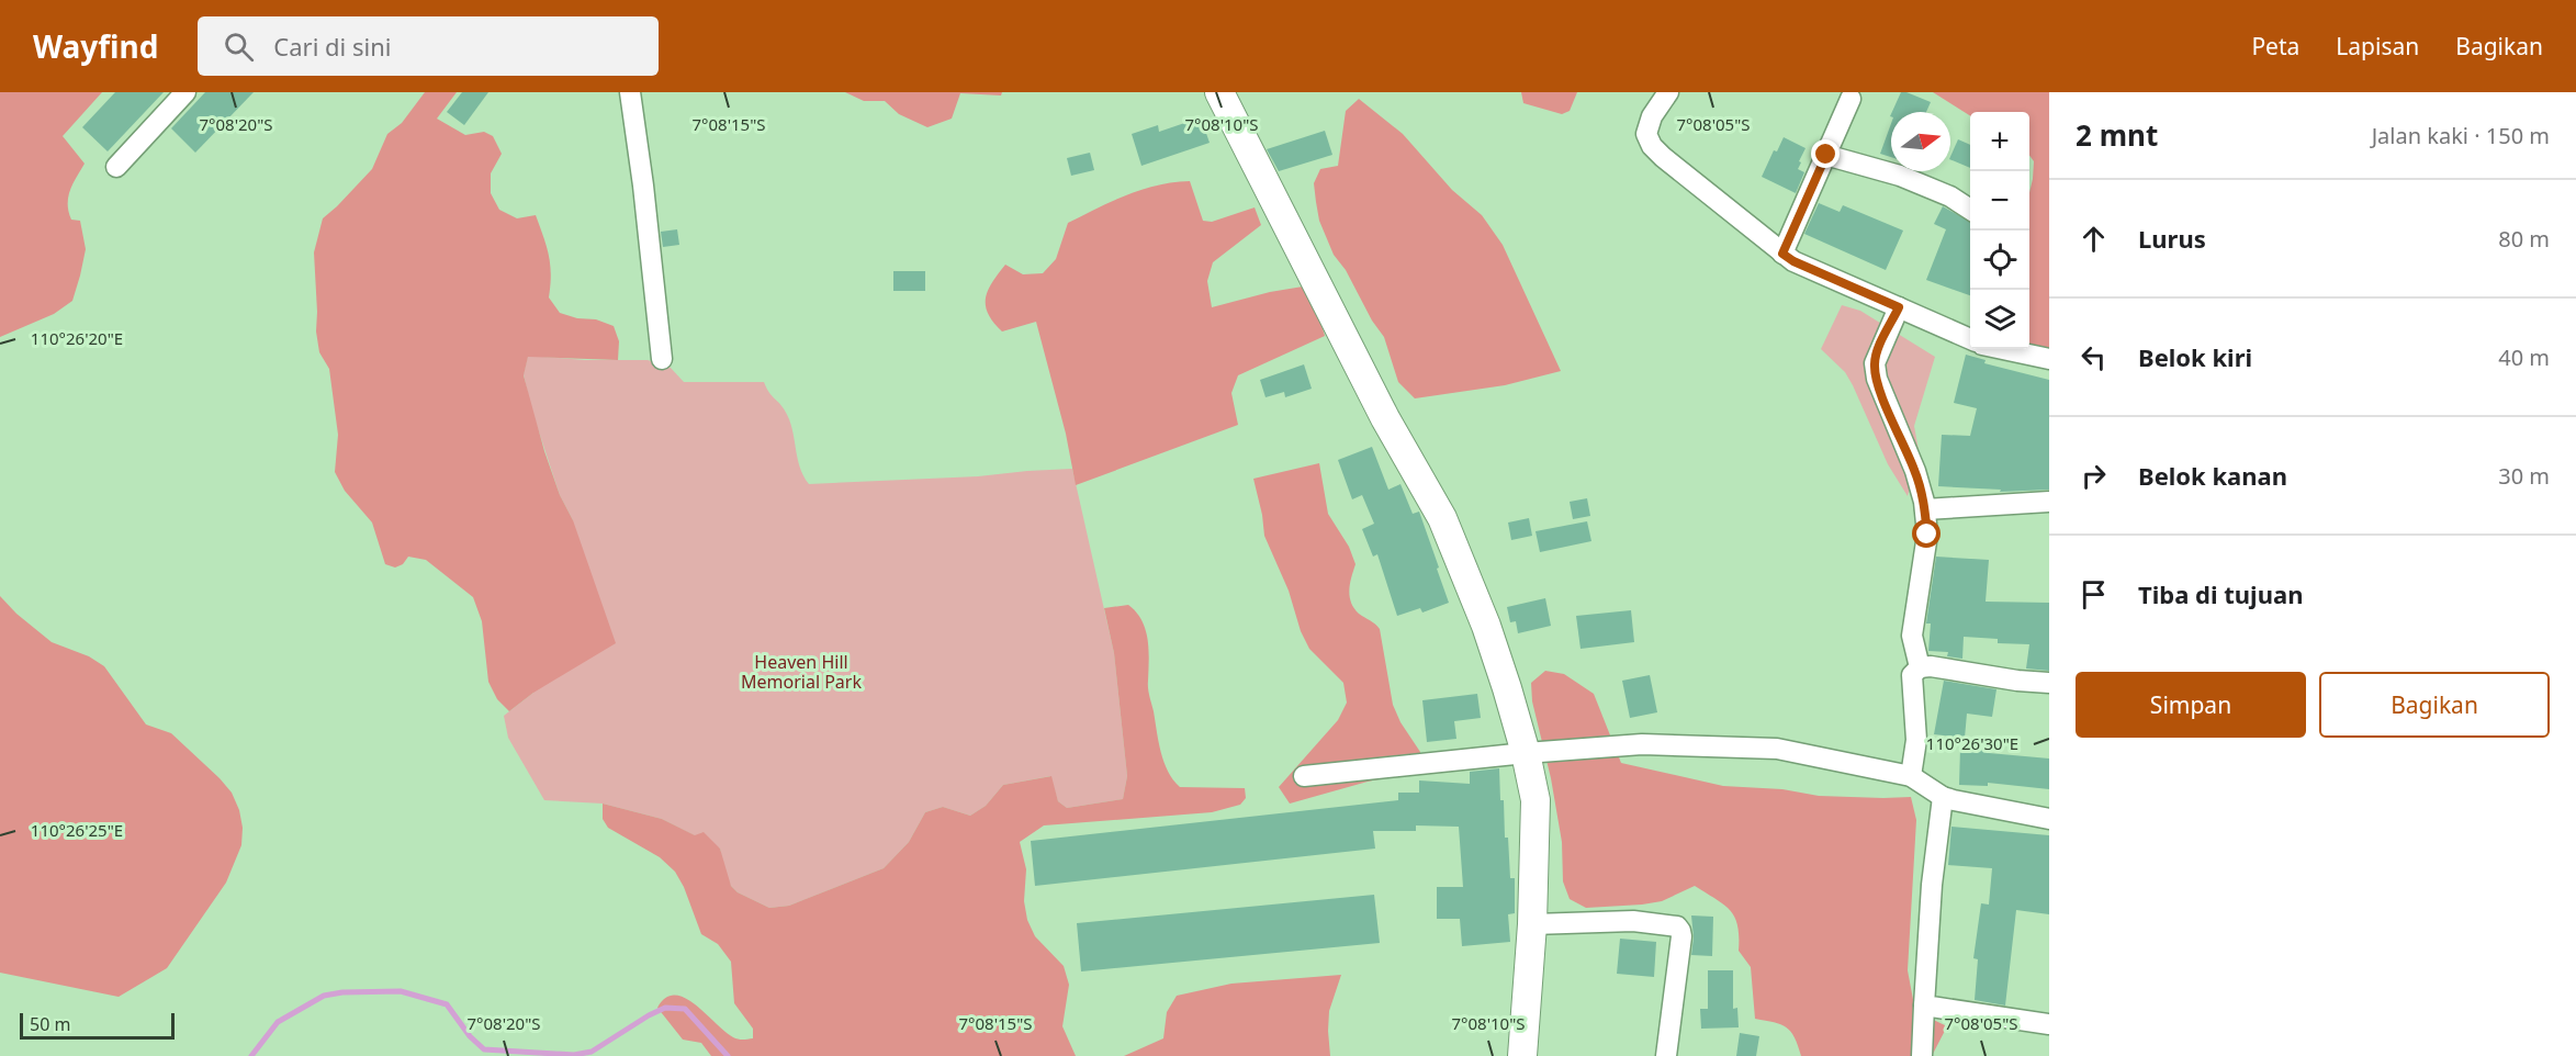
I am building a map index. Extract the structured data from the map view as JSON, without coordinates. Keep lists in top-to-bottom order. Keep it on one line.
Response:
{"parks":["Heaven Hill Memorial Park"],"scale_bar":"50 m","north":"right","page":{"header":"Wayfind","search":"Cari di sini","nav":["Peta","Lapisan","Bagikan"],"heading":["2 mnt","Jalan kaki · 150 m"],"map_buttons":["+","−"],"list":[["Lurus","80 m"],["Belok kiri","40 m"],["Belok kanan","30 m"],"Tiba di tujuan"],"buttons":["Simpan","Bagikan"],"scale":"50 m"},"coordinates":["7°08'20\"S","7°08'15\"S","7°08'10\"S","7°08'05\"S","110°26'20\"E","110°26'30\"E","110°26'25\"E"]}
